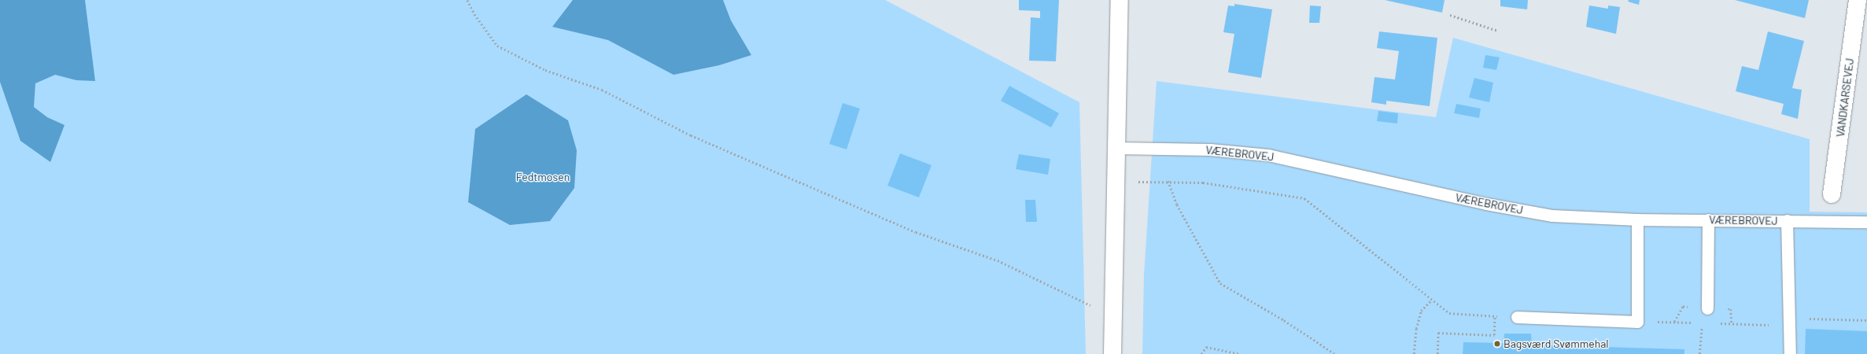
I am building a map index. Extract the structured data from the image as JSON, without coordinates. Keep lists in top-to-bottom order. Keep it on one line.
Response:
{"streets":{"street":["VANDKARSEVEJ"],"lane":["VÆREBROVEJ"]},"parks":["Fedtmosen"],"places":["Bagsværd Svømmehal"]}
